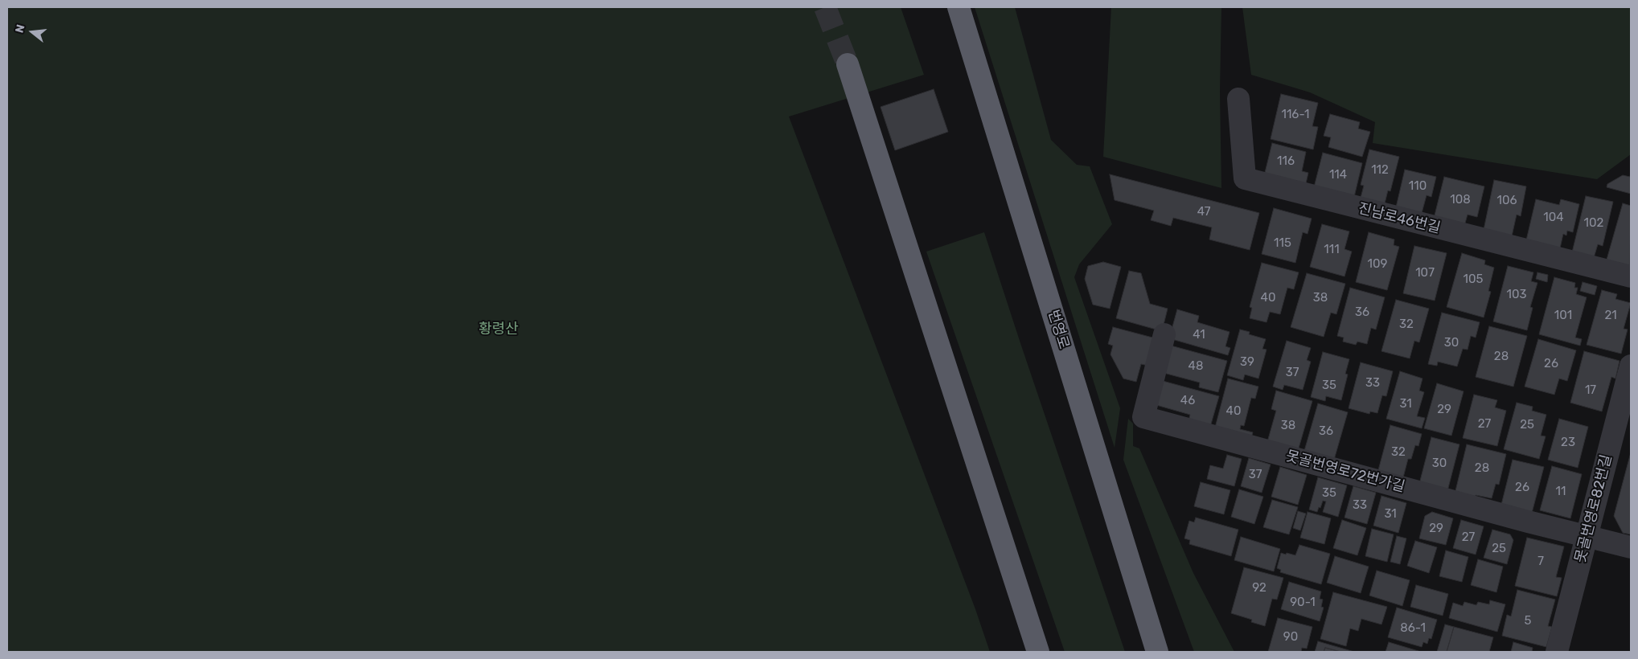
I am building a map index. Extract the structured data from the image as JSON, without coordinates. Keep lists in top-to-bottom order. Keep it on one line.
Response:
{"streets":{"highway":["번영로"],"street":["진남로46번길","못골번영로72번가길","못골번영로82번길"]},"crossings":[["못골번영로72번가길","못골번영로82번길"]],"parks":["황령산"],"house_numbers":["116-1","116","112","114","110","108","106","47","104","102","115","111","109","107","105","103","40","38","36","101","21","32","41","30","28","39","26","48","37","33","35","17","46","31","29","40","27","25","38","36","23","32","30","28","37","26","11","35","33","31","29","27","25","7","92","90-1","5","86-1","90"],"north":"left"}
